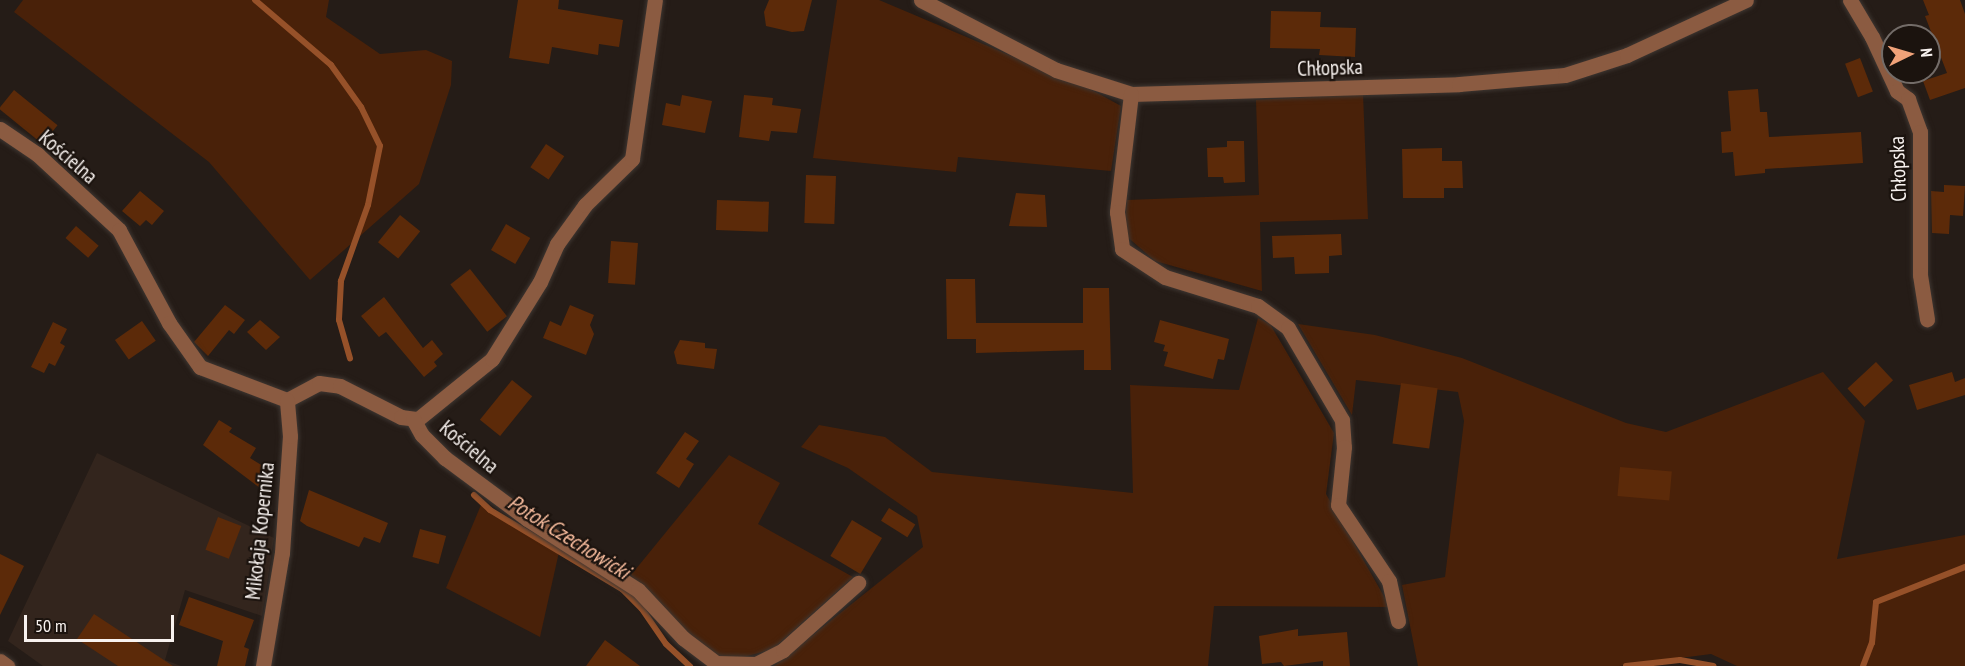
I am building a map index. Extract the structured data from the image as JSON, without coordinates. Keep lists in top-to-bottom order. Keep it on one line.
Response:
{"streets":{"street":["Chłopska","Kościelna","Mikołaja Kopernika"]},"crossings":[["Kościelna","Mikołaja Kopernika"]],"water":["Potok Czechowicki"],"scale_bar":"50 m","north":"right"}
